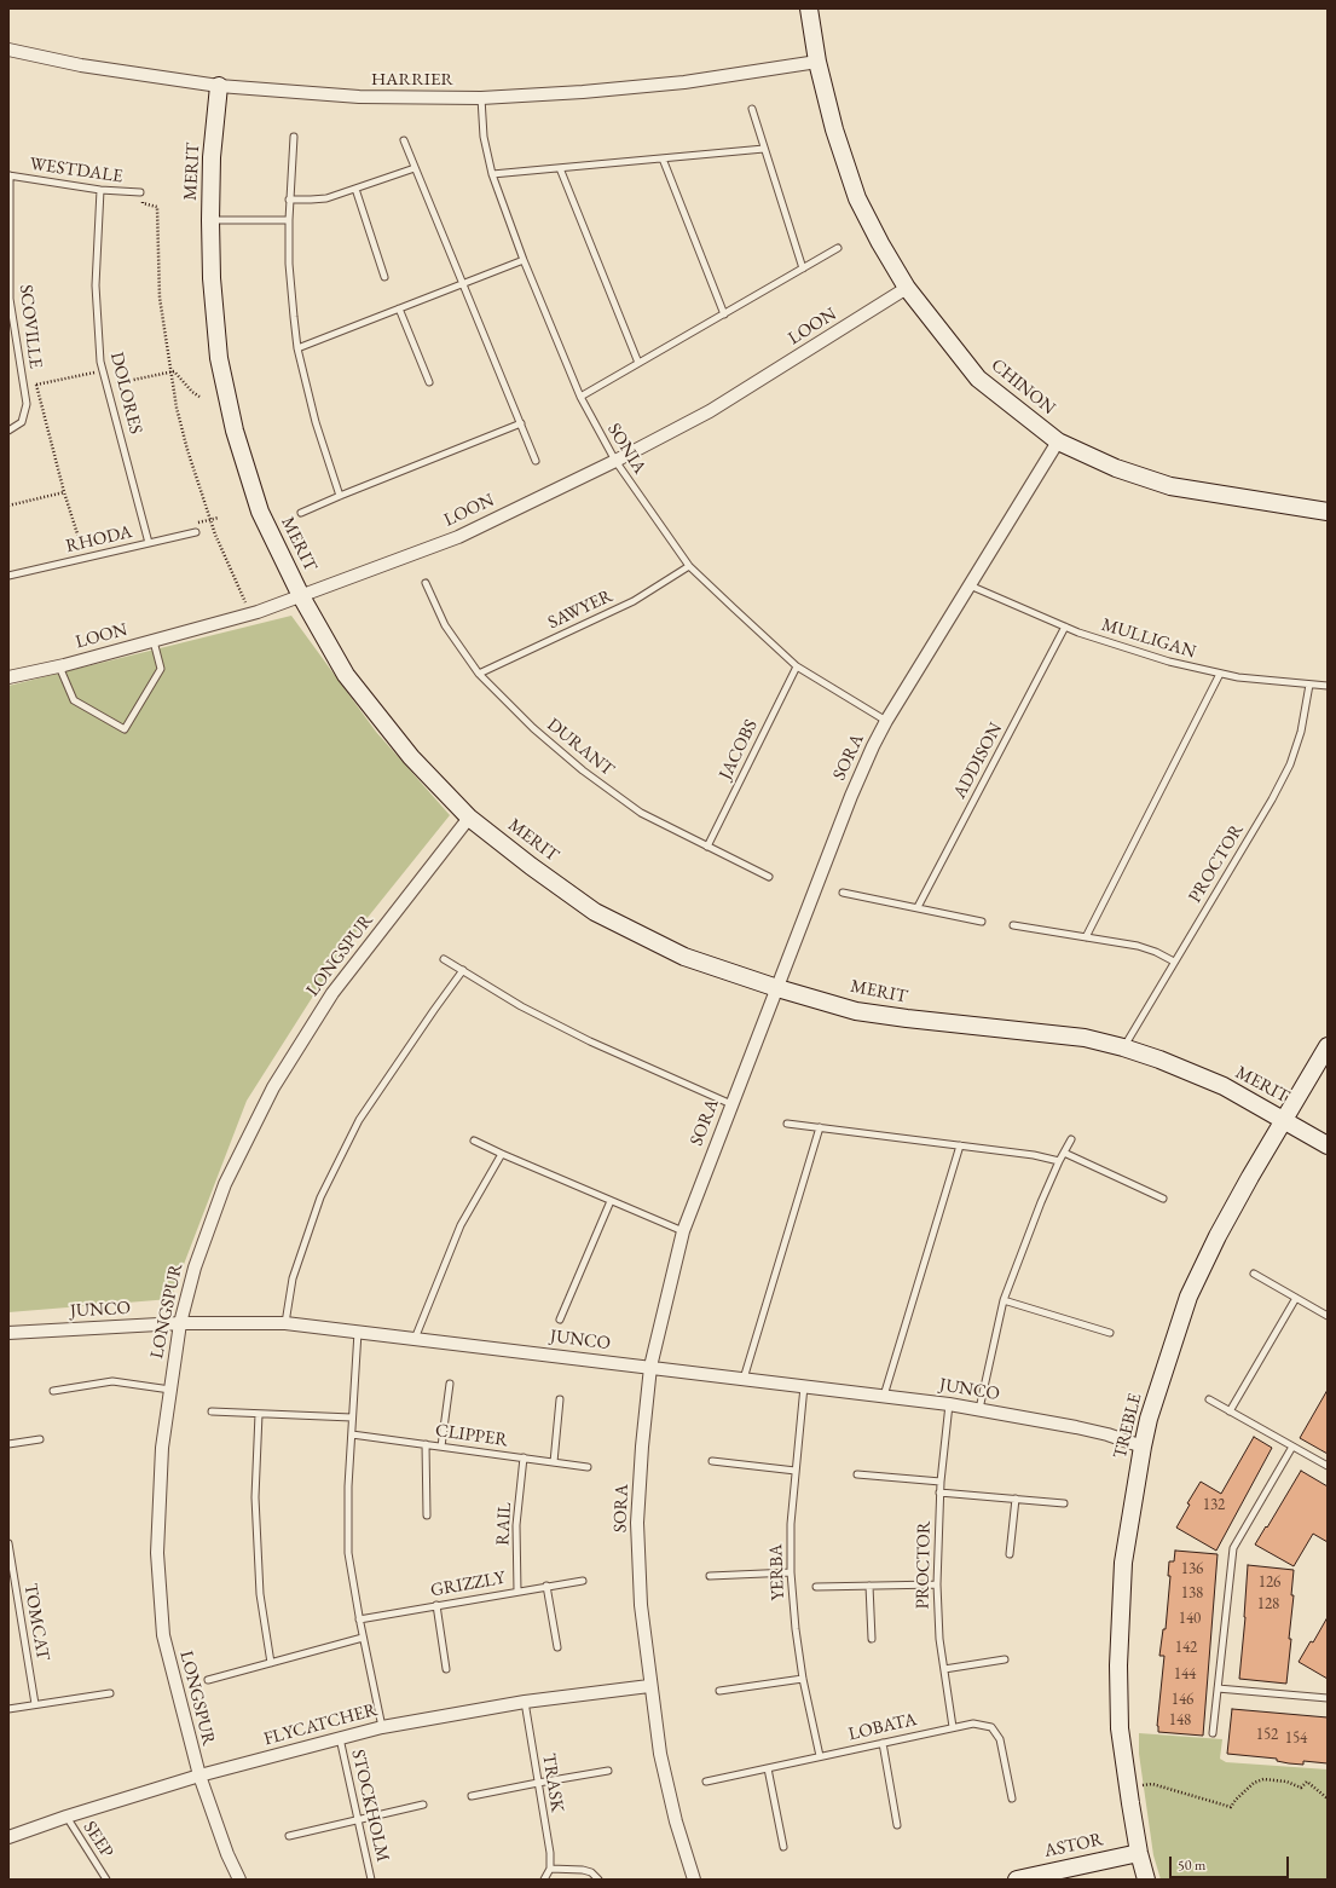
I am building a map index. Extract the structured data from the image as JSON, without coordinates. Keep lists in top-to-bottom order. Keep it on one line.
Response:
{"streets":{"street":["HARRIER","MERIT","LOON","CHINON","SORA","LONGSPUR","JUNCO","TREBLE","FLYCATCHER","ASTOR"],"lane":["WESTDALE","SCOVILLE","DOLORES","SONIA","RHODA","SAWYER","MULLIGAN","DURANT","JACOBS","ADDISON","PROCTOR","CLIPPER","RAIL","YERBA","GRIZZLY","TOMCAT","LOBATA","TRASK","STOCKHOLM","SEEP"]},"crossings":[["HARRIER","MERIT"],["HARRIER","CHINON"],["HARRIER","SONIA"],["WESTDALE","SCOVILLE"],["WESTDALE","DOLORES"],["MERIT","LOON"],["MERIT","SORA"],["MERIT","PROCTOR"],["MERIT","LONGSPUR"],["MERIT","TREBLE"],["LOON","CHINON"],["LOON","SONIA"],["CHINON","SORA"],["DOLORES","RHODA"],["SONIA","SAWYER"],["SONIA","JACOBS"],["SONIA","SORA"],["SAWYER","DURANT"],["MULLIGAN","SORA"],["MULLIGAN","ADDISON"],["MULLIGAN","PROCTOR"],["DURANT","JACOBS"],["SORA","JUNCO"],["SORA","FLYCATCHER"],["PROCTOR","JUNCO"],["PROCTOR","LOBATA"],["LONGSPUR","JUNCO"],["LONGSPUR","FLYCATCHER"],["JUNCO","TREBLE"],["JUNCO","YERBA"],["TREBLE","ASTOR"],["CLIPPER","RAIL"],["RAIL","GRIZZLY"],["YERBA","LOBATA"],["FLYCATCHER","TRASK"],["FLYCATCHER","STOCKHOLM"],["FLYCATCHER","SEEP"]],"house_numbers":["132","136","126","138","128","140","142","144","146","148","152","154"],"scale_bar":"50 m"}
